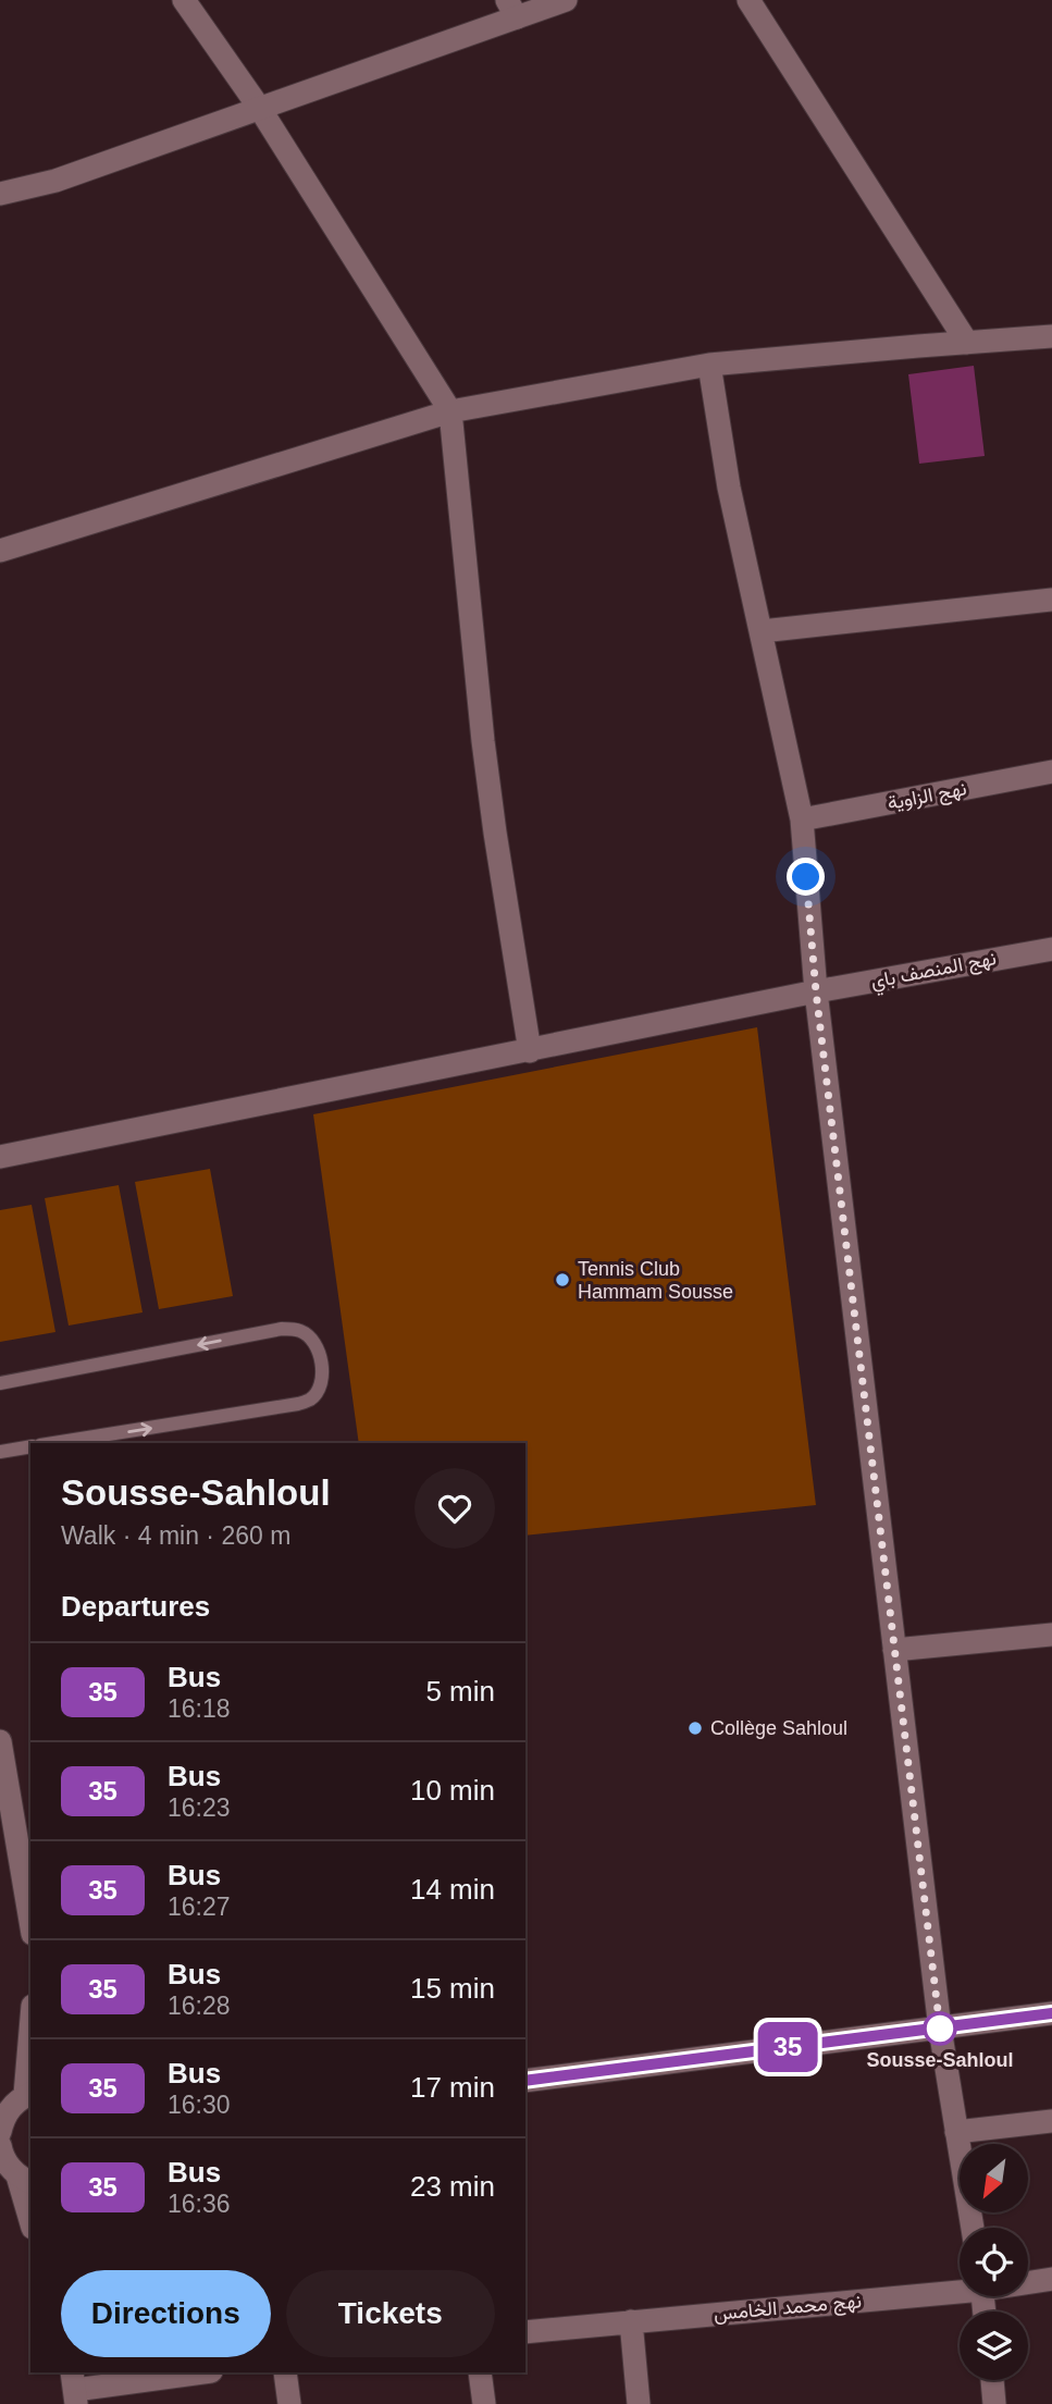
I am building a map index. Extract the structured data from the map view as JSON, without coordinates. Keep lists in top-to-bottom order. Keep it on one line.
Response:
{"streets":{"street":["نهج الزاوية","نهج المنصف باي","نهج محمد الخامس"]},"places":["Tennis Club Hammam Sousse","Collège Sahloul","Sousse-Sahloul"],"lines":["bus line 35"],"north":"bottom left","page":{"on_map":"35","heading":[["Sousse-Sahloul","Walk · 4 min · 260 m"],"Departures"],"list":[{"mark":"35","name":"Bus","note":"16:18","value":"5 min"},{"mark":"35","name":"Bus","note":"16:23","value":"10 min"},{"mark":"35","name":"Bus","note":"16:27","value":"14 min"},{"mark":"35","name":"Bus","note":"16:28","value":"15 min"},{"mark":"35","name":"Bus","note":"16:30","value":"17 min"},{"mark":"35","name":"Bus","note":"16:36","value":"23 min"}],"buttons":["Directions","Tickets"]}}
